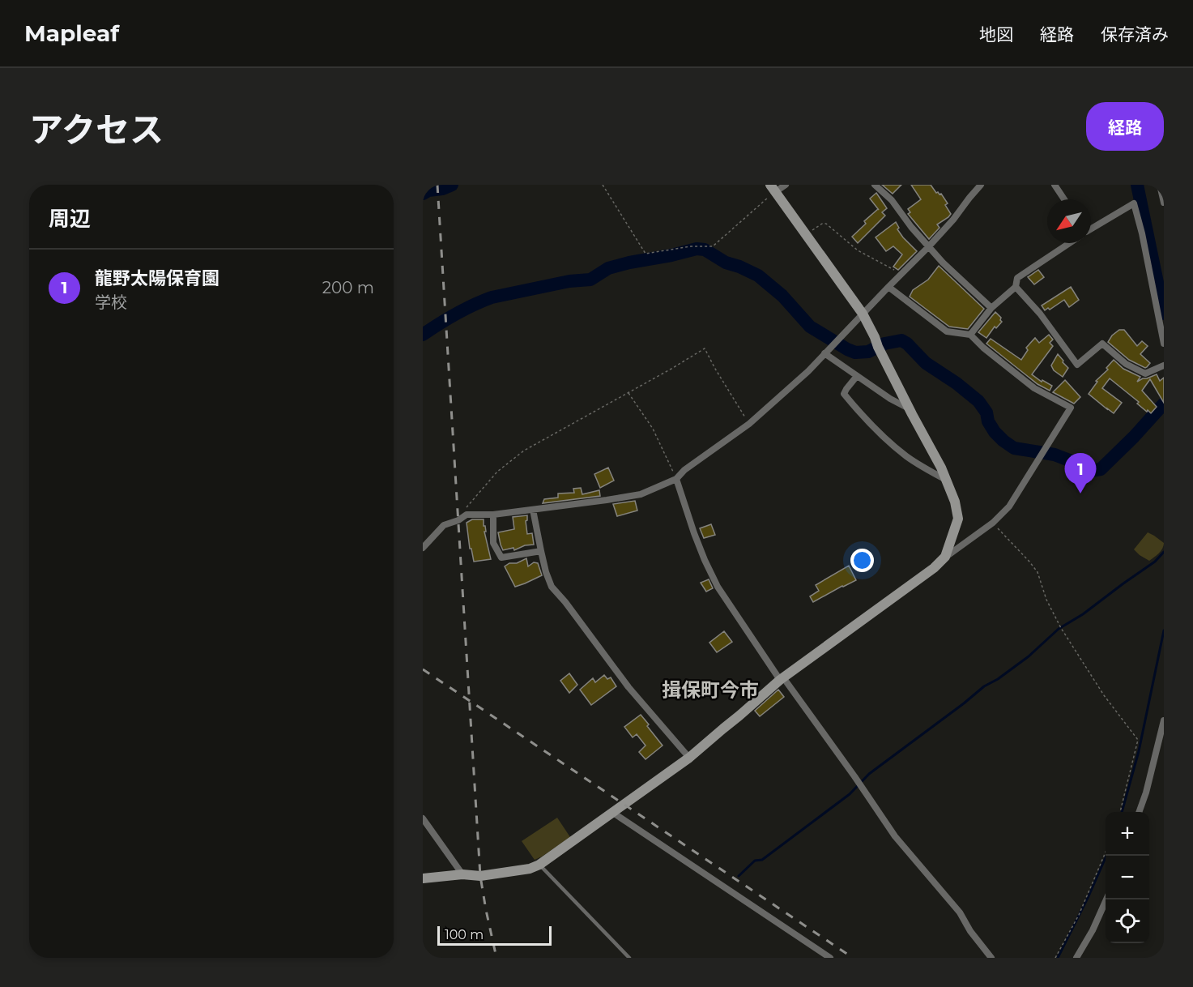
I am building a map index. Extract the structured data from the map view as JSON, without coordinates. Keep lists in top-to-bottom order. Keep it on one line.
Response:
{"districts":["揖保町今市"],"scale_bar":"100 m","north":"bottom left","page":{"header":"Mapleaf","nav":["地図","経路","保存済み"],"title":"アクセス","buttons":"経路","heading":"周辺","list":[{"mark":"1","name":"龍野太陽保育園","note":"学校","value":"200 m"}],"pins":"1","map_buttons":["+","−"],"scale":"100 m"}}
